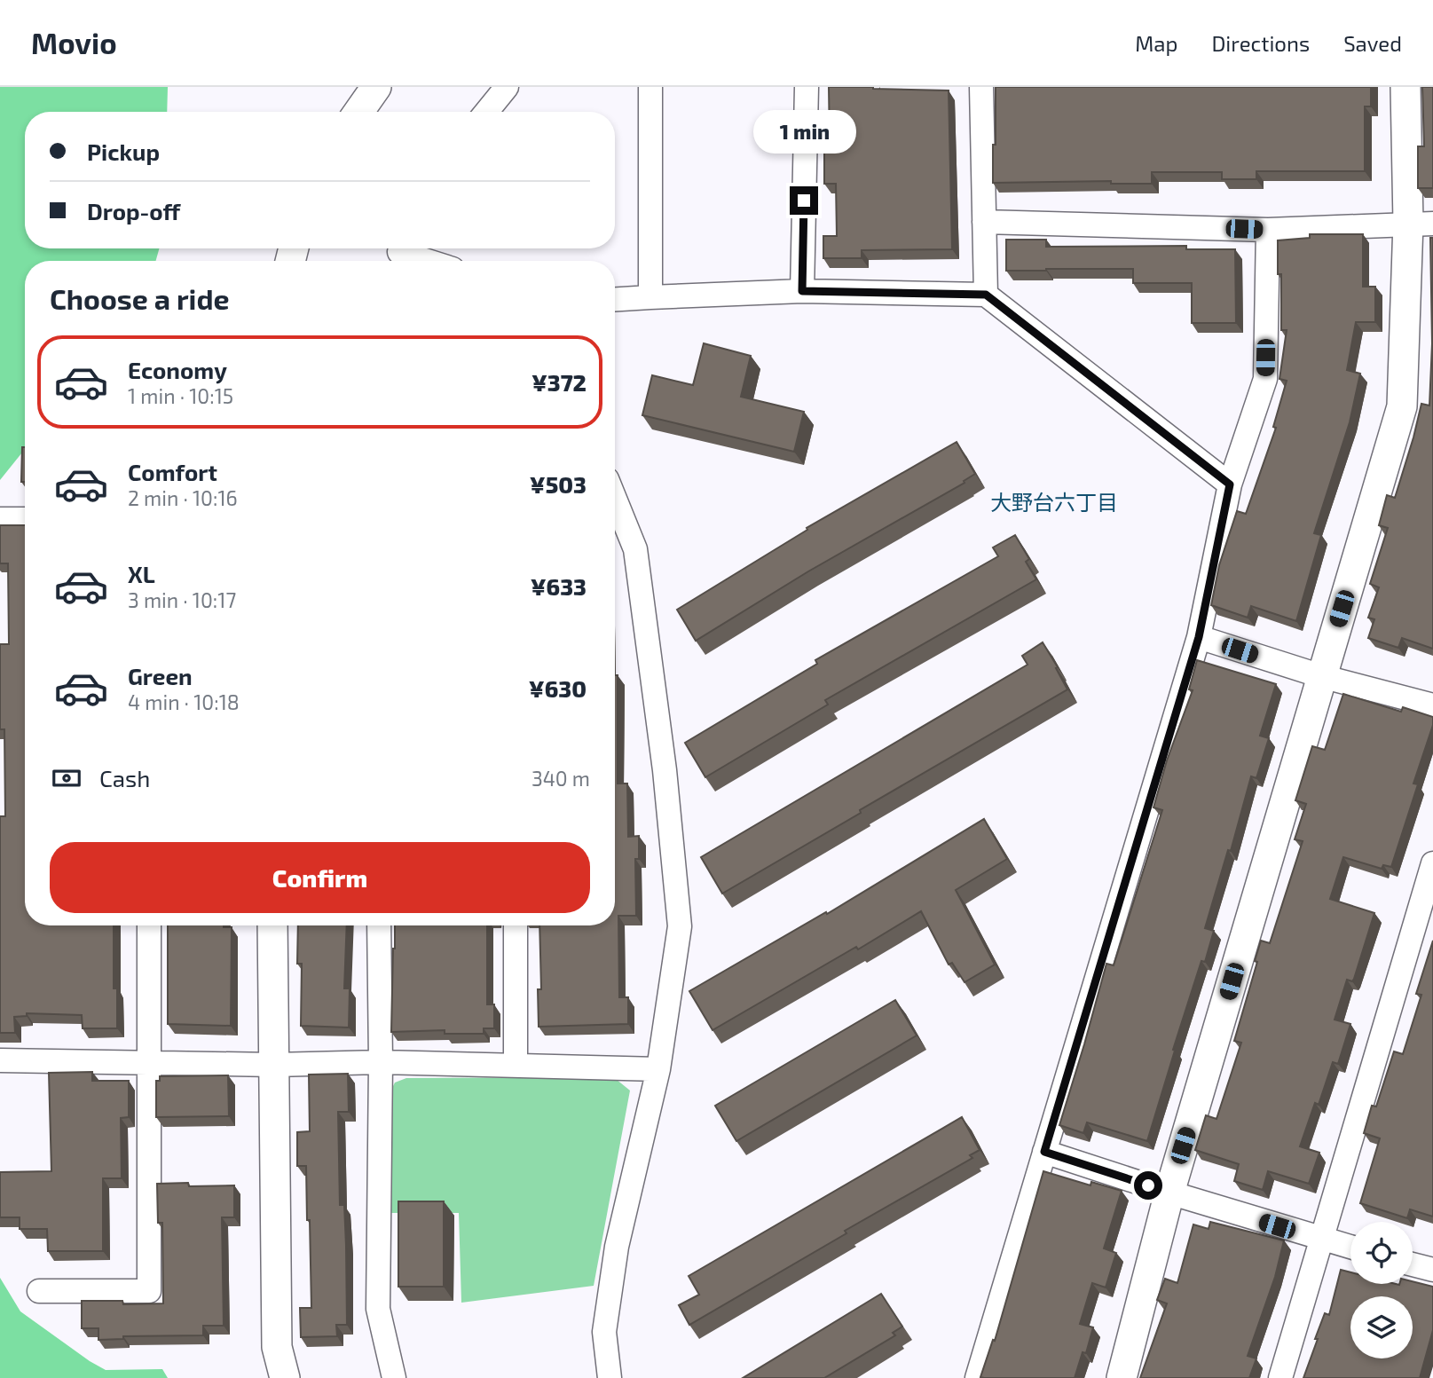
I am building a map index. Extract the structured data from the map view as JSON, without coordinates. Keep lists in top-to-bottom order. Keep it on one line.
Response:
{"districts":["大野台六丁目"],"page":{"header":"Movio","nav":["Map","Directions","Saved"],"bubble":"1 min","banner":["Pickup","Drop-off"],"heading":"Choose a ride","list":[{"name":"Economy","note":"1 min · 10:15","value":"¥372"},{"name":"Comfort","note":"2 min · 10:16","value":"¥503"},{"name":"XL","note":"3 min · 10:17","value":"¥633"},{"name":"Green","note":"4 min · 10:18","value":"¥630"}],"pay":["Cash","340 m"],"buttons":"Confirm"}}
